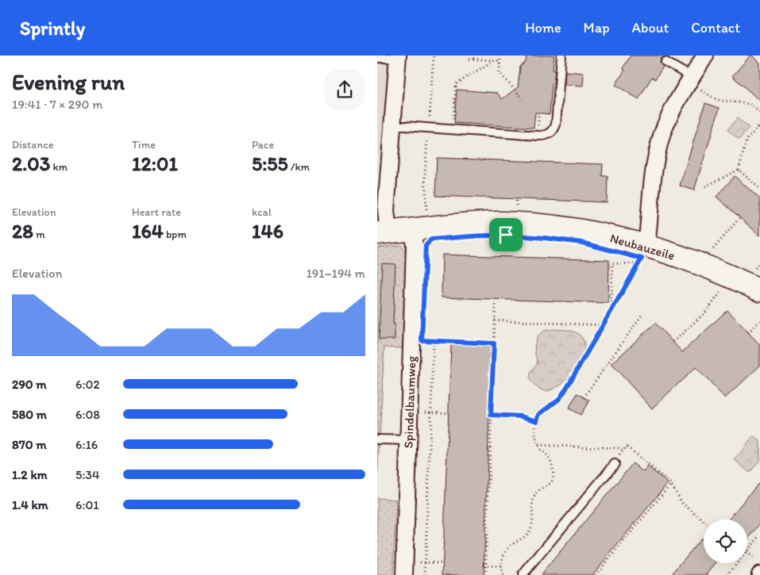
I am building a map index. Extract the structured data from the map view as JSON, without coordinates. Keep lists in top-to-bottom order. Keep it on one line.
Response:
{"streets":{"street":["Neubauzeile","Spindelbaumweg"]},"crossings":[["Neubauzeile","Spindelbaumweg"]],"page":{"header":"Sprintly","nav":["Home","Map","About","Contact"],"heading":["Evening run","19:41 · 7 × 290 m"],"stats":[["Distance","2.03 km"],["Time","12:01"],["Pace","5:55 /km"],["Elevation","28 m"],["Heart rate","164 bpm"],["kcal","146"]],"chart":["Elevation","191–194 m"],"list":[{"name":"290 m","note":"6:02"},{"name":"580 m","note":"6:08"},{"name":"870 m","note":"6:16"},{"name":"1.2 km","note":"5:34"},{"name":"1.4 km","note":"6:01"}]}}
